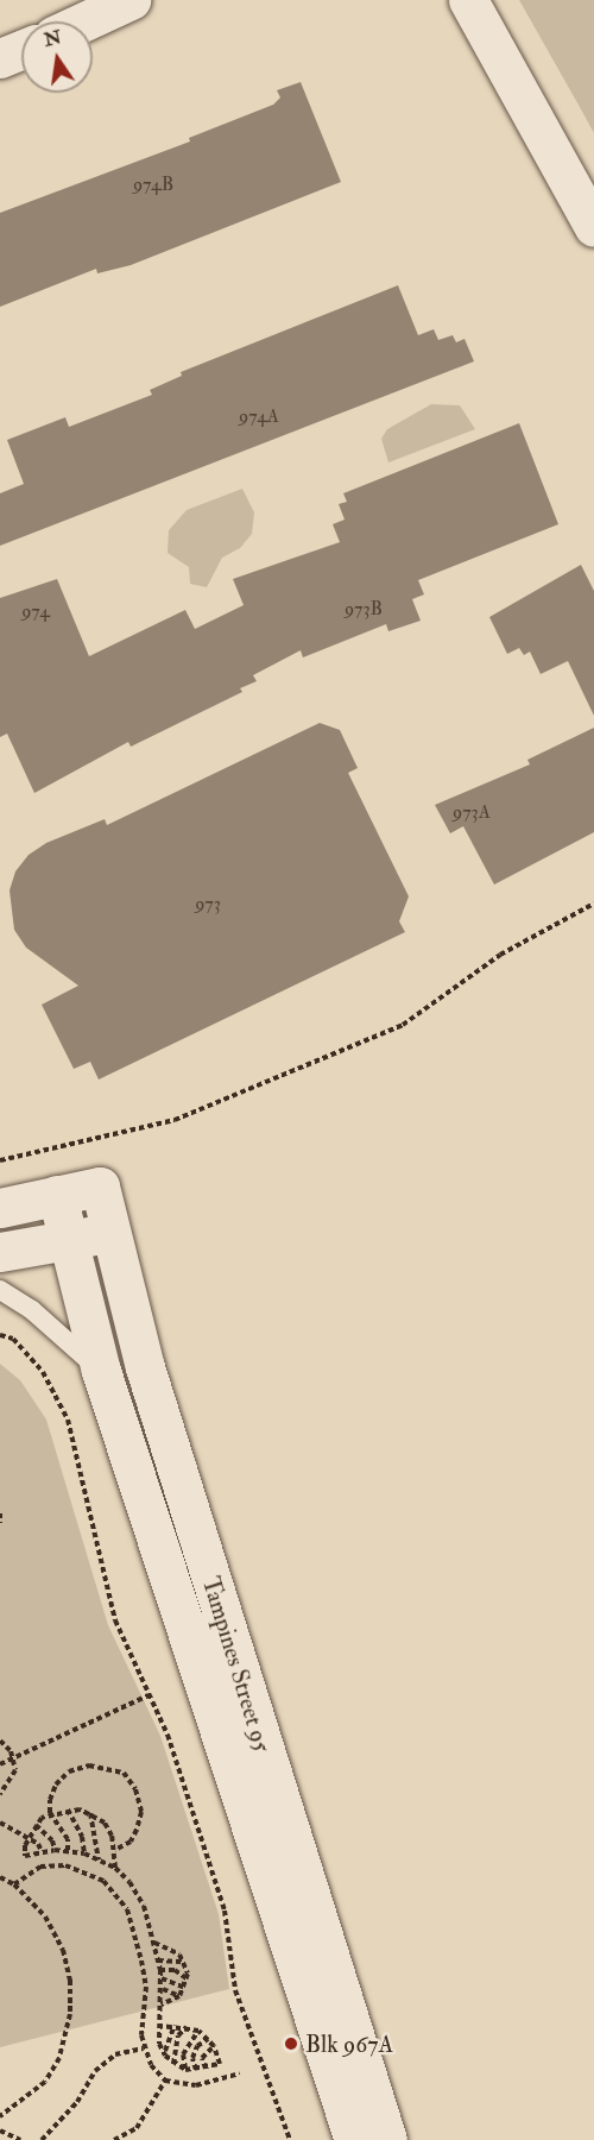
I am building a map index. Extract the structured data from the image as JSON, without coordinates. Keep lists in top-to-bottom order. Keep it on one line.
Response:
{"streets":{"street":["Tampines Street 95"]},"places":["Blk 967A"],"house_numbers":["974B","974A","973B","974","973A","973"],"north":"top"}
